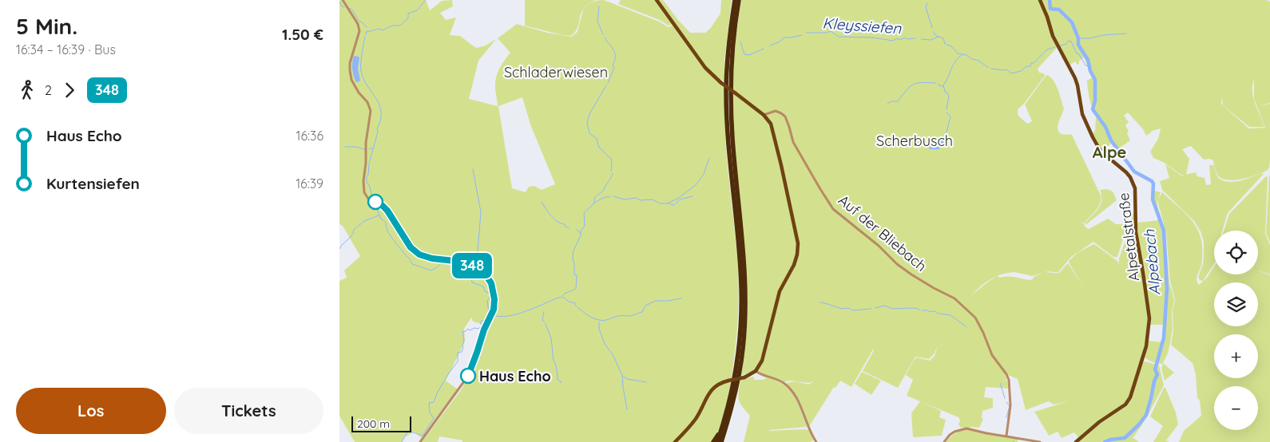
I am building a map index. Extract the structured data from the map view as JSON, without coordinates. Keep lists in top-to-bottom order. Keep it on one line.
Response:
{"streets":{"main road":["Alpetalstraße"],"street":["Auf der Bliebach"]},"districts":["Alpe"],"water":["Kleyssiefen","Alpebach"],"parks":["Schladerwiesen","Scherbusch"],"places":["Haus Echo"],"lines":["bus line 348"],"scale_bar":"200 m","page":{"heading":["5 Min.","16:34 – 16:39 · Bus","1.50 €"],"on_map":"348","legs":["2","348"],"list":[{"name":"Haus Echo","value":"16:36"},{"name":"Kurtensiefen","value":"16:39"}],"map_buttons":["+","−"],"buttons":["Los","Tickets"],"scale":"200 m"}}
